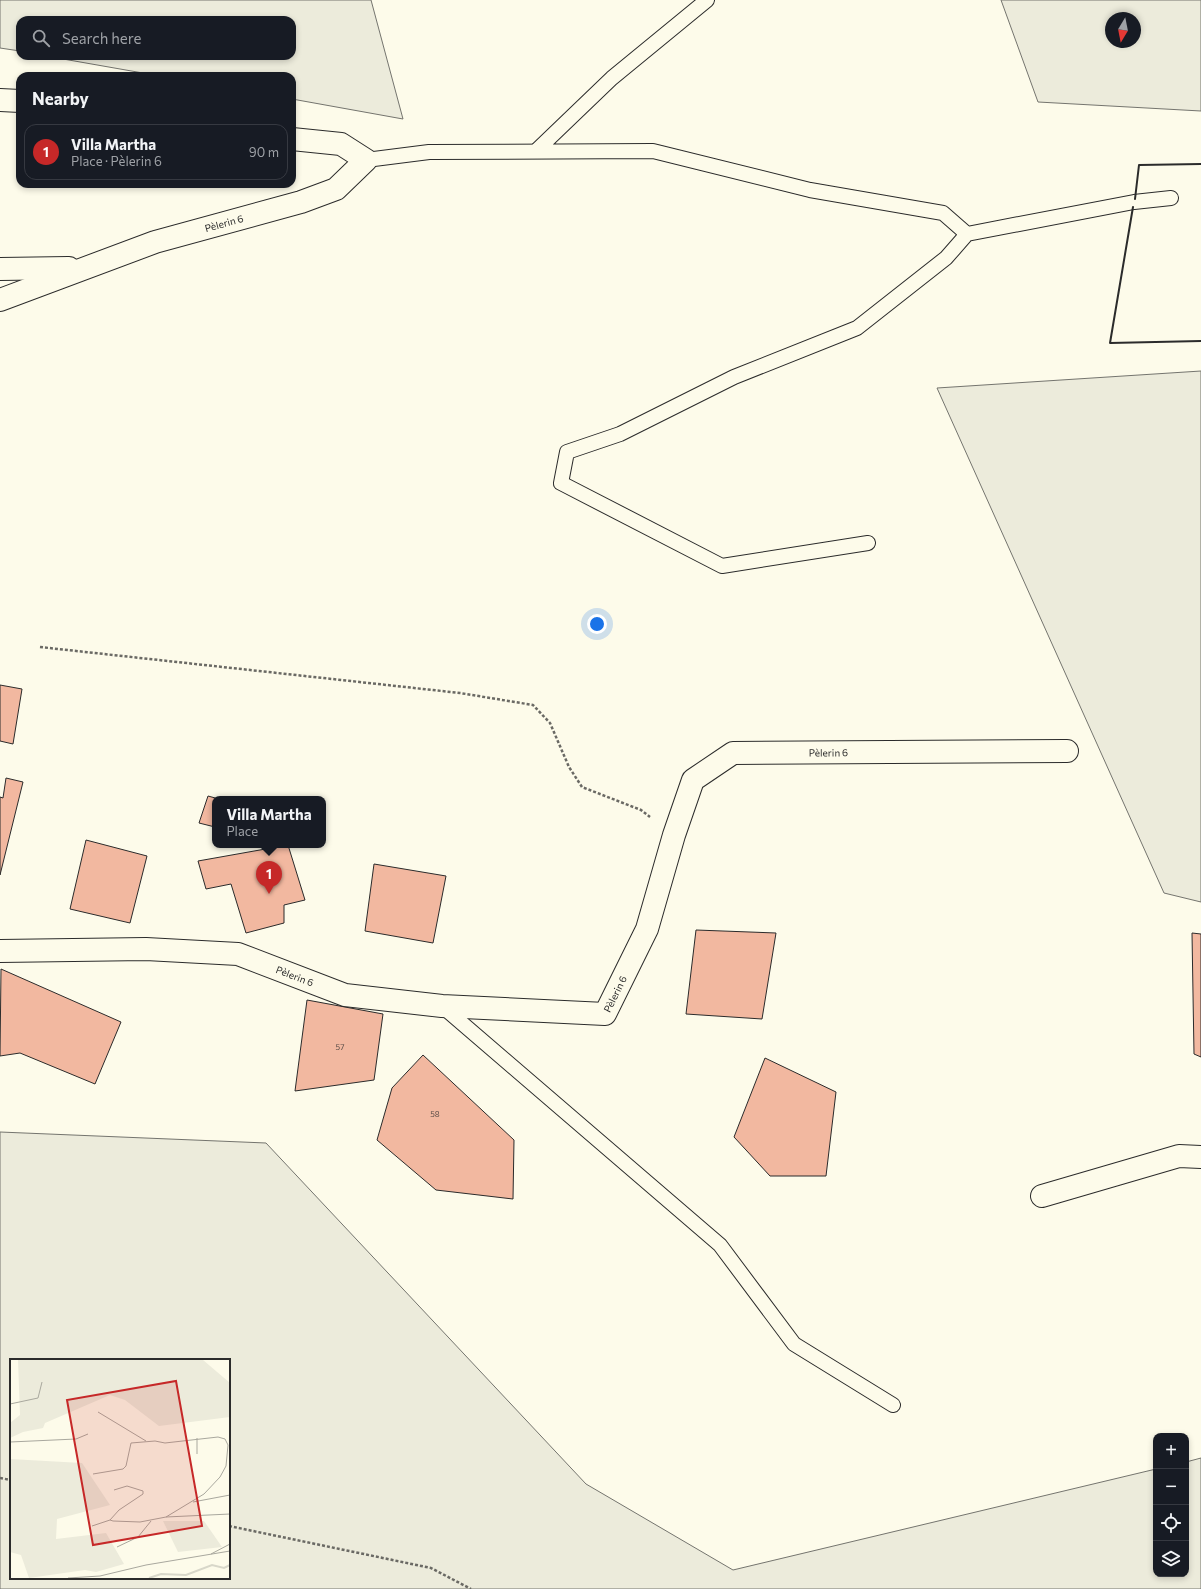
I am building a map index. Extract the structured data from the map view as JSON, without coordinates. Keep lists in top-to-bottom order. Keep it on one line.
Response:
{"streets":{"street":["Pèlerin 6"]},"house_numbers":["57","58"],"north":"bottom","page":{"search":"Search here","heading":"Nearby","list":[{"mark":"1","name":"Villa Martha","note":"Place · Pèlerin 6","value":"90 m"}],"popup":["Villa Martha","Place"],"pins":"1","map_buttons":["+","−"]}}
